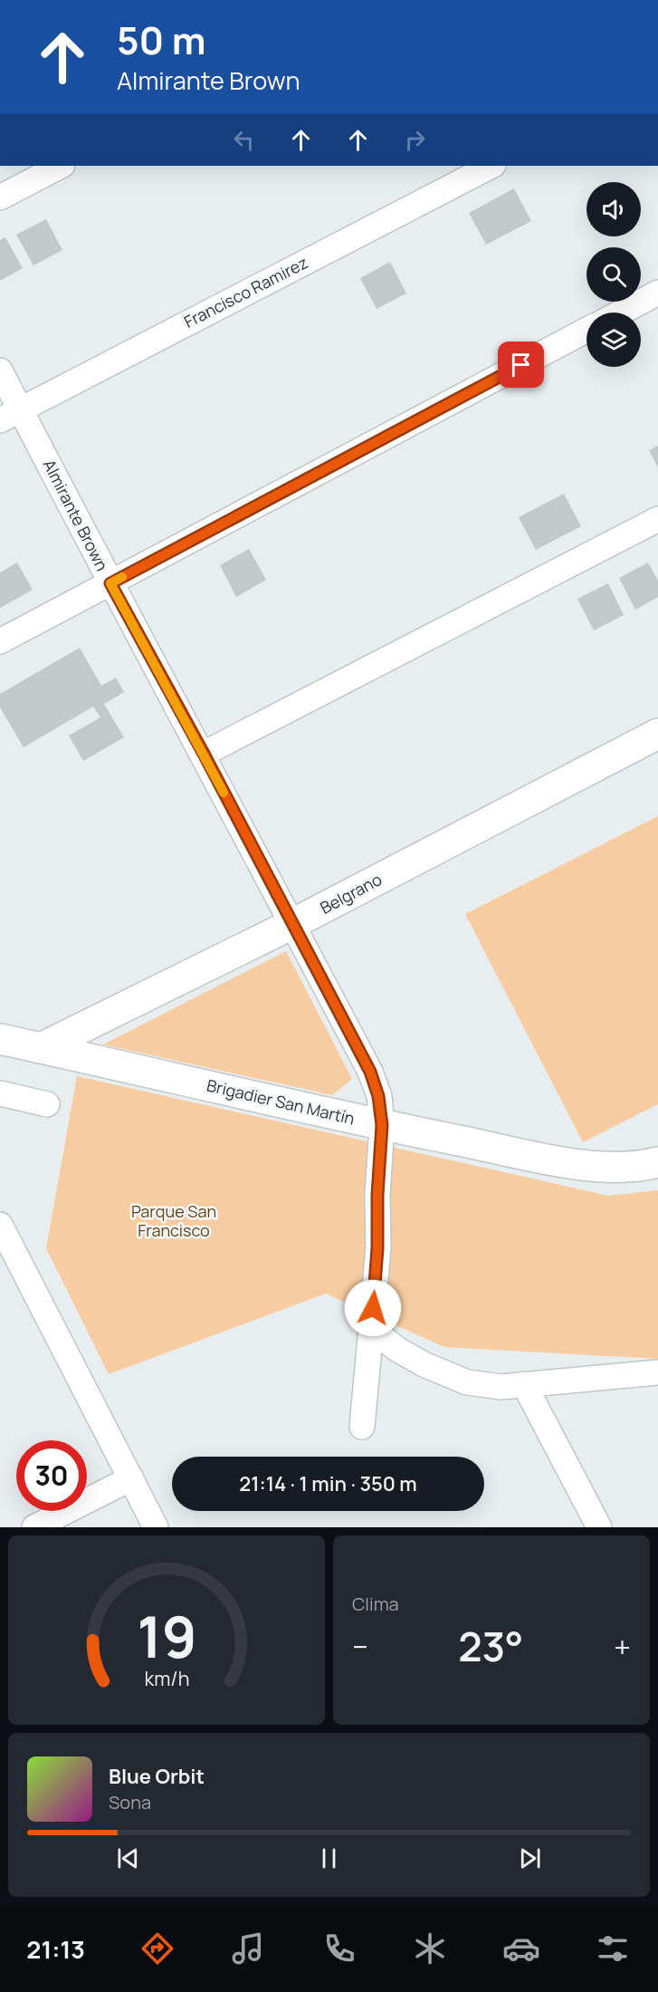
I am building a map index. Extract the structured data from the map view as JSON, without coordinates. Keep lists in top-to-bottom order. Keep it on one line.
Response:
{"streets":{"main road":["Belgrano","Brigadier San Martín"],"street":["Francisco Ramirez","Almirante Brown"]},"crossings":[["Francisco Ramirez","Almirante Brown"],["Almirante Brown","Belgrano"],["Almirante Brown","Brigadier San Martín"],["Belgrano","Brigadier San Martín"]],"parks":["Parque San Francisco"],"page":{"turn":["50 m","Almirante Brown"],"limit":"30","trip":"21:14 · 1 min · 350 m","tile":"Clima","heat":["−","23°","+"],"song":["Blue Orbit","Sona"],"tabs":"21:13","gauge":["19","km/h"]}}
